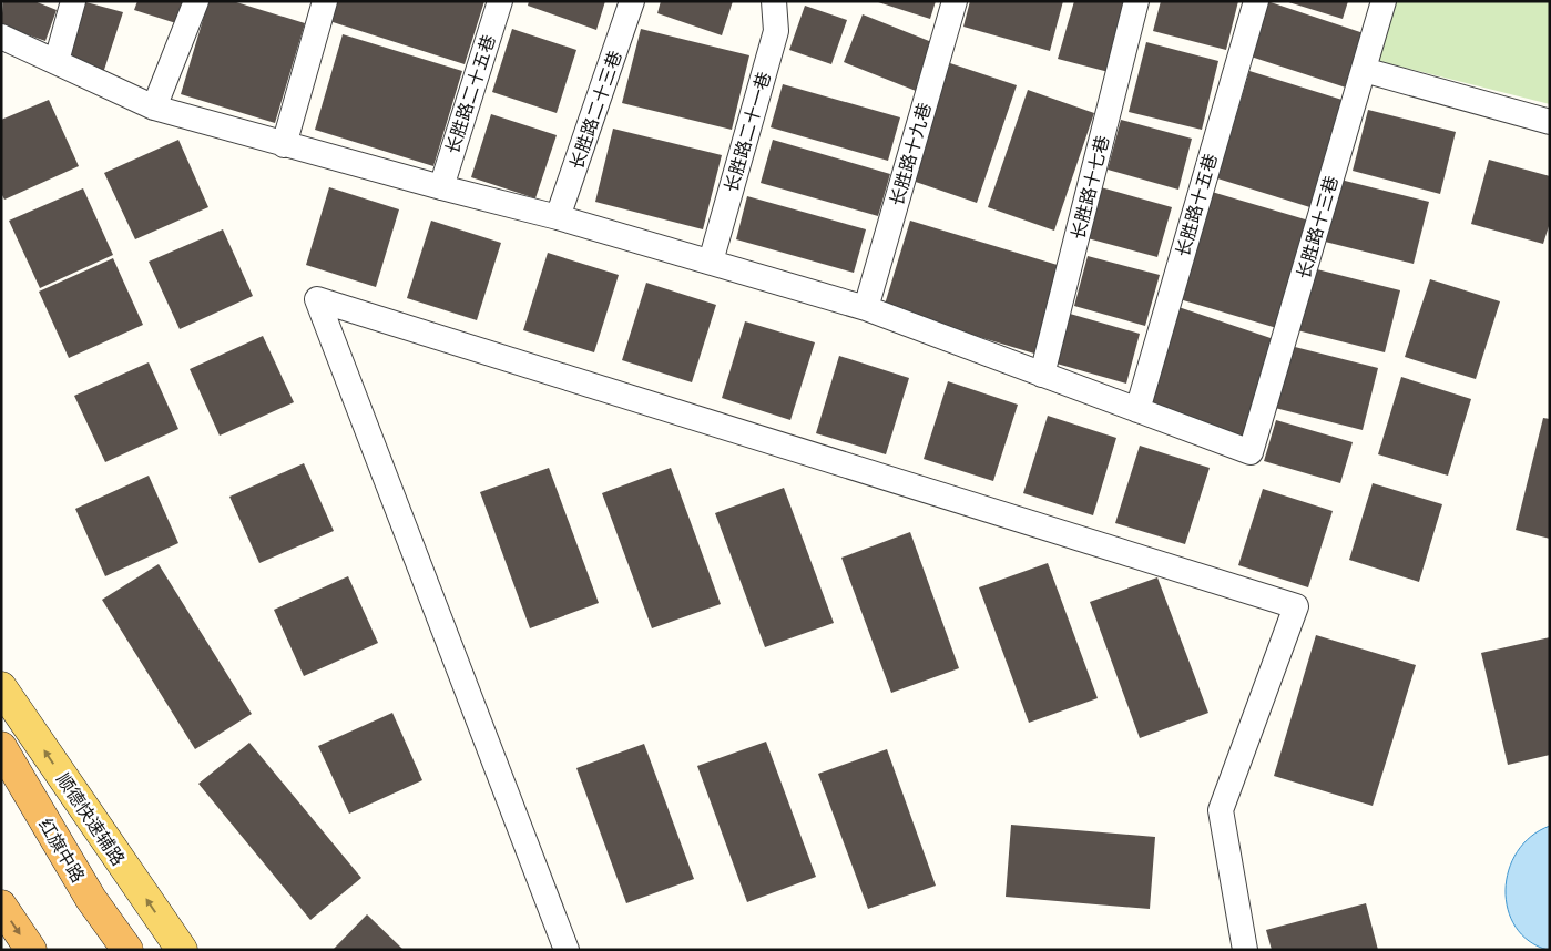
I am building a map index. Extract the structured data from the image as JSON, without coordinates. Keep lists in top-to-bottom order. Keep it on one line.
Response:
{"streets":{"highway":["红旗中路"],"main road":["顺德快速辅路"],"lane":["长胜路二十五巷","长胜路二十三巷","长胜路二十一巷","长胜路十九巷","长胜路十七巷","长胜路十五巷","长胜路十三巷"]},"crossings":[["长胜路十五巷","长胜路十三巷"]],"one_way":["顺德快速辅路"]}
